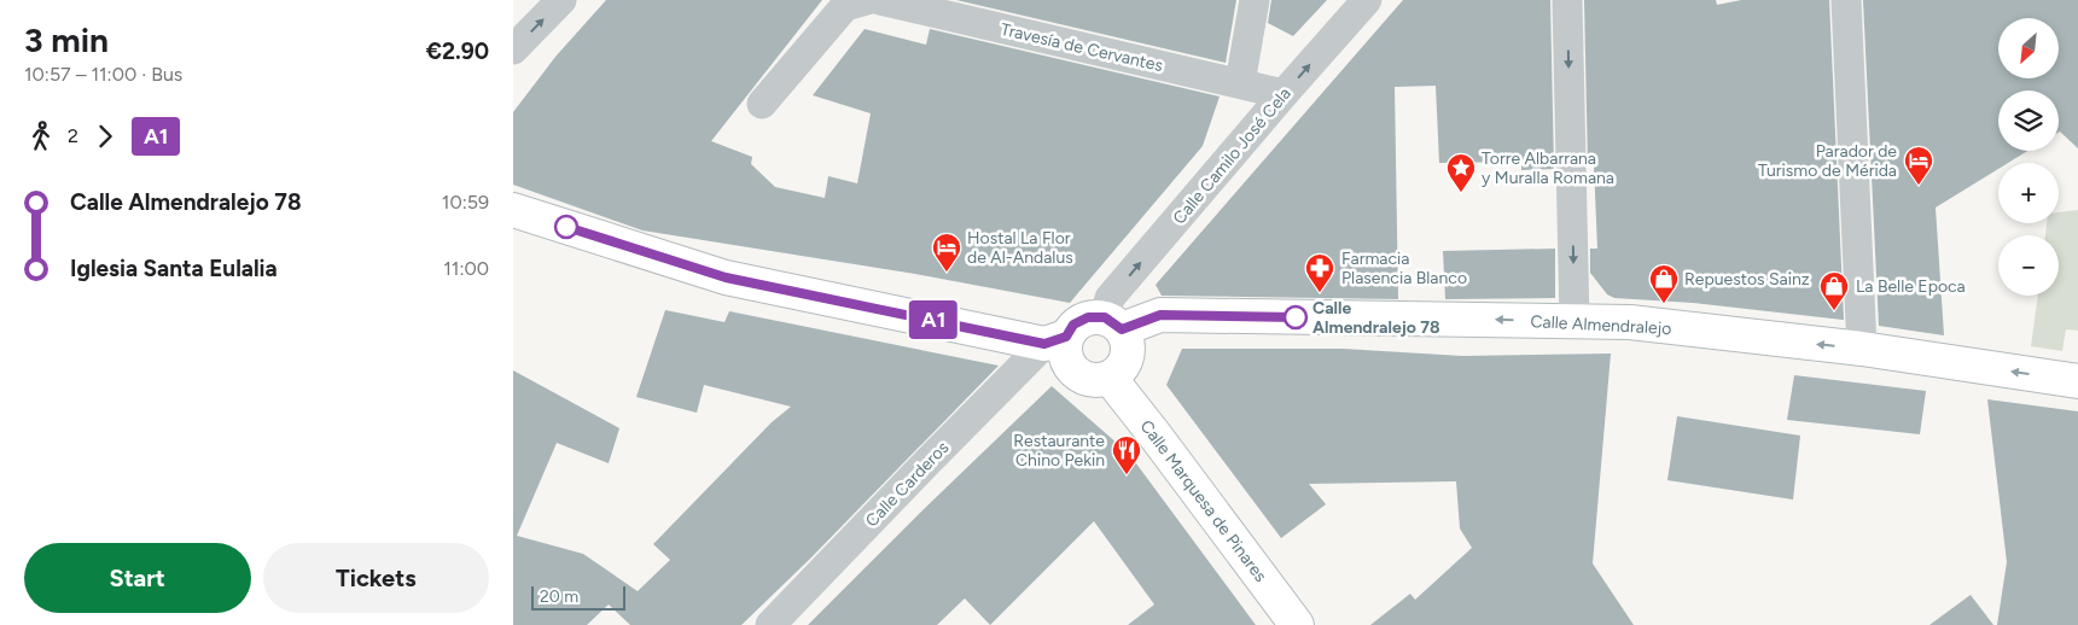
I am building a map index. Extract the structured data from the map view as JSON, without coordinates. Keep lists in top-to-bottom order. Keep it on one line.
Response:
{"streets":{"main road":["Calle Almendralejo","Calle Marquesa de Pinares"],"street":["Travesía de Cervantes","Calle Camilo José Cela","Calle Carderos"]},"crossings":[["Travesía de Cervantes","Calle Camilo José Cela"],["Calle Camilo José Cela","Calle Almendralejo"],["Calle Camilo José Cela","Calle Carderos"],["Calle Camilo José Cela","Calle Marquesa de Pinares"],["Calle Almendralejo","Calle Carderos"],["Calle Almendralejo","Calle Marquesa de Pinares"],["Calle Carderos","Calle Marquesa de Pinares"]],"one_way":["Calle Camilo José Cela","Calle Almendralejo"],"places":{"hotel":["Parador de Turismo de Mérida","Hostal La Flor de Al-Andalus"],"place":["Torre Albarrana y Muralla Romana"],"pharmacy":["Farmacia Plasencia Blanco"],"shop":["Repuestos Sainz","La Belle Epoca"],"other":["Calle Almendralejo 78"],"restaurant":["Restaurante Chino Pekin"]},"lines":["bus line A1"],"scale_bar":"20 m","north":"bottom left","page":{"heading":["3 min","10:57 – 11:00 · Bus","€2.90"],"on_map":"A1","map_buttons":["+","−"],"legs":["2","A1"],"list":[{"name":"Calle Almendralejo 78","value":"10:59"},{"name":"Iglesia Santa Eulalia","value":"11:00"}],"buttons":["Start","Tickets"],"scale":"20 m"}}
